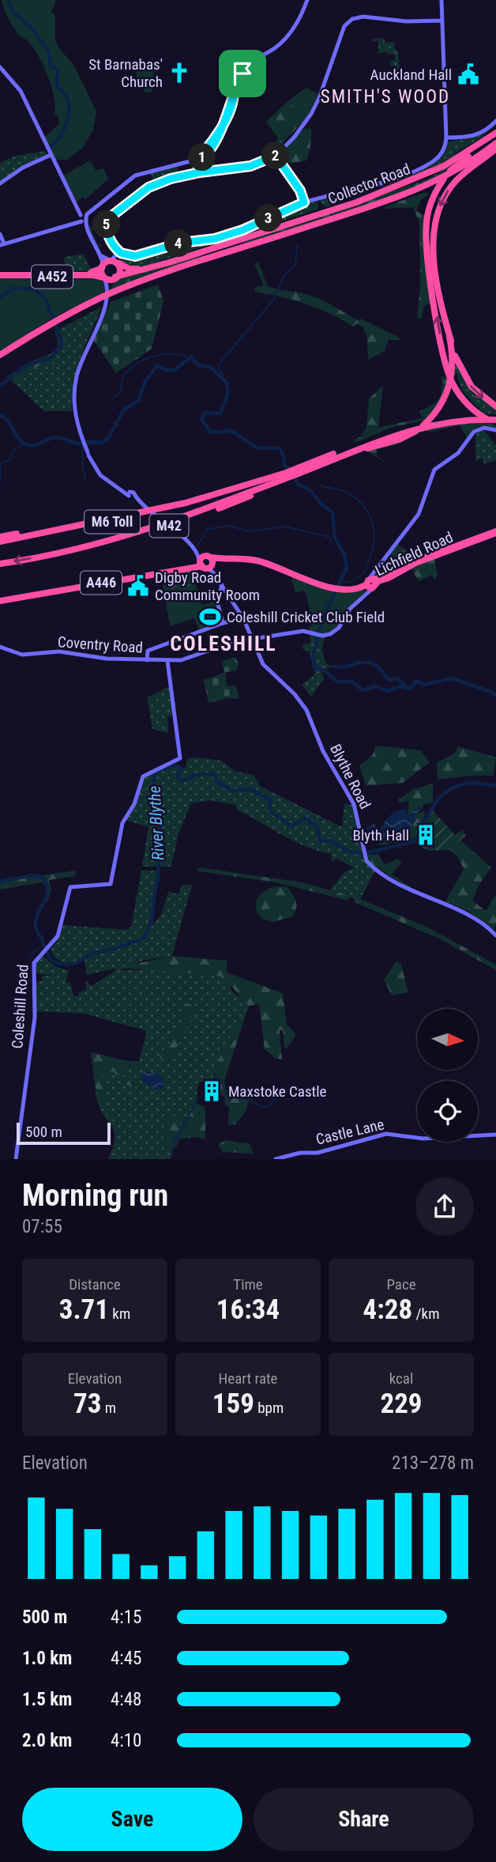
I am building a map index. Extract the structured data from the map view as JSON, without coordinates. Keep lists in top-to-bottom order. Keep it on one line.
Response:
{"streets":{"highway":["Collector Road","A452","M6 Toll","M42","Lichfield Road","A446"],"street":["Coventry Road","Blythe Road","Coleshill Road","Castle Lane"]},"crossings":[["Collector Road","A452"],["M6 Toll","M42"],["Lichfield Road","A446"],["Lichfield Road","Coventry Road"],["A446","Blythe Road"],["Coventry Road","Blythe Road"],["Coventry Road","Coleshill Road"]],"districts":["SMITH'S WOOD","COLESHILL"],"water":["River Blythe"],"places":{"church":["St Barnabas' Church"],"public building":["Auckland Hall","Digby Road Community Room"],"sports":["Coleshill Cricket Club Field"],"building":["Blyth Hall","Maxstoke Castle"]},"scale_bar":"500 m","north":"right","page":{"pins":["2","1","3","5","4"],"scale":"500 m","heading":["Morning run","07:55"],"stats":[["Distance","3.71 km"],["Time","16:34"],["Pace","4:28 /km"],["Elevation","73 m"],["Heart rate","159 bpm"],["kcal","229"]],"chart":["Elevation","213–278 m"],"list":[{"name":"500 m","note":"4:15"},{"name":"1.0 km","note":"4:45"},{"name":"1.5 km","note":"4:48"},{"name":"2.0 km","note":"4:10"}],"buttons":["Save","Share"]}}
